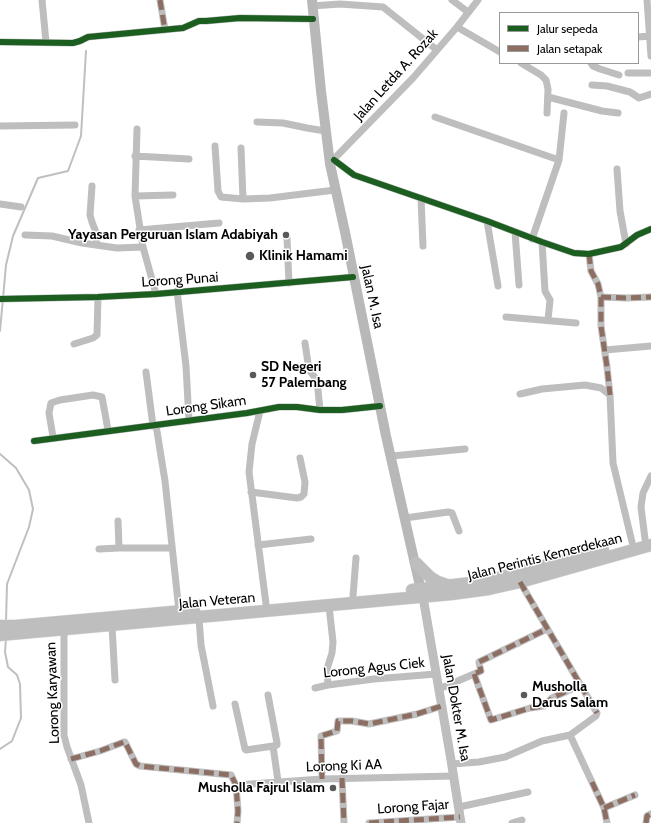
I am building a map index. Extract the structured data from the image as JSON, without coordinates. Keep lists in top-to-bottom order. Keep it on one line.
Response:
{"streets":{"highway":["Jalan Perintis Kemerdekaan","Jalan Veteran"],"main road":["Jalan M. Isa"],"street":["Jalan Letda A. Rozak","Lorong Punai","Lorong Sikam","Lorong Agus Ciek","Lorong Karyawan","Jalan Dokter M. Isa","Lorong Ki AA","Lorong Fajar"]},"crossings":[["Jalan Letda A. Rozak","Jalan M. Isa"],["Lorong Punai","Jalan M. Isa"],["Jalan M. Isa","Lorong Sikam"],["Jalan M. Isa","Jalan Perintis Kemerdekaan"],["Jalan M. Isa","Jalan Veteran"],["Jalan M. Isa","Jalan Dokter M. Isa"],["Jalan Perintis Kemerdekaan","Jalan Veteran"],["Jalan Perintis Kemerdekaan","Jalan Dokter M. Isa"],["Jalan Veteran","Lorong Karyawan"],["Jalan Veteran","Jalan Dokter M. Isa"],["Lorong Agus Ciek","Jalan Dokter M. Isa"],["Jalan Dokter M. Isa","Lorong Ki AA"],["Jalan Dokter M. Isa","Lorong Fajar"]],"places":["Yayasan Perguruan Islam Adabiyah","Klinik Hamami","SD Negeri 57 Palembang","Musholla Darus Salam","Musholla Fajrul Islam"],"legend":["Jalur sepeda","Jalan setapak"]}
